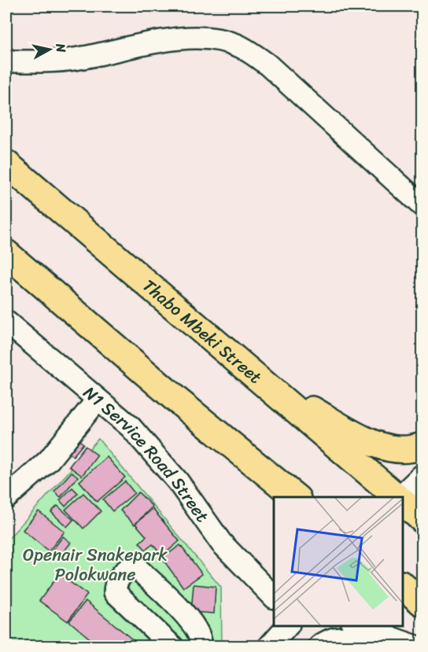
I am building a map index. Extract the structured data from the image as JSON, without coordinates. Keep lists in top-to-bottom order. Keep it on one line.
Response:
{"streets":{"main road":["Thabo Mbeki Street"],"street":["N1 Service Road Street"]},"parks":["Openair Snakepark Polokwane"],"north":"right"}
